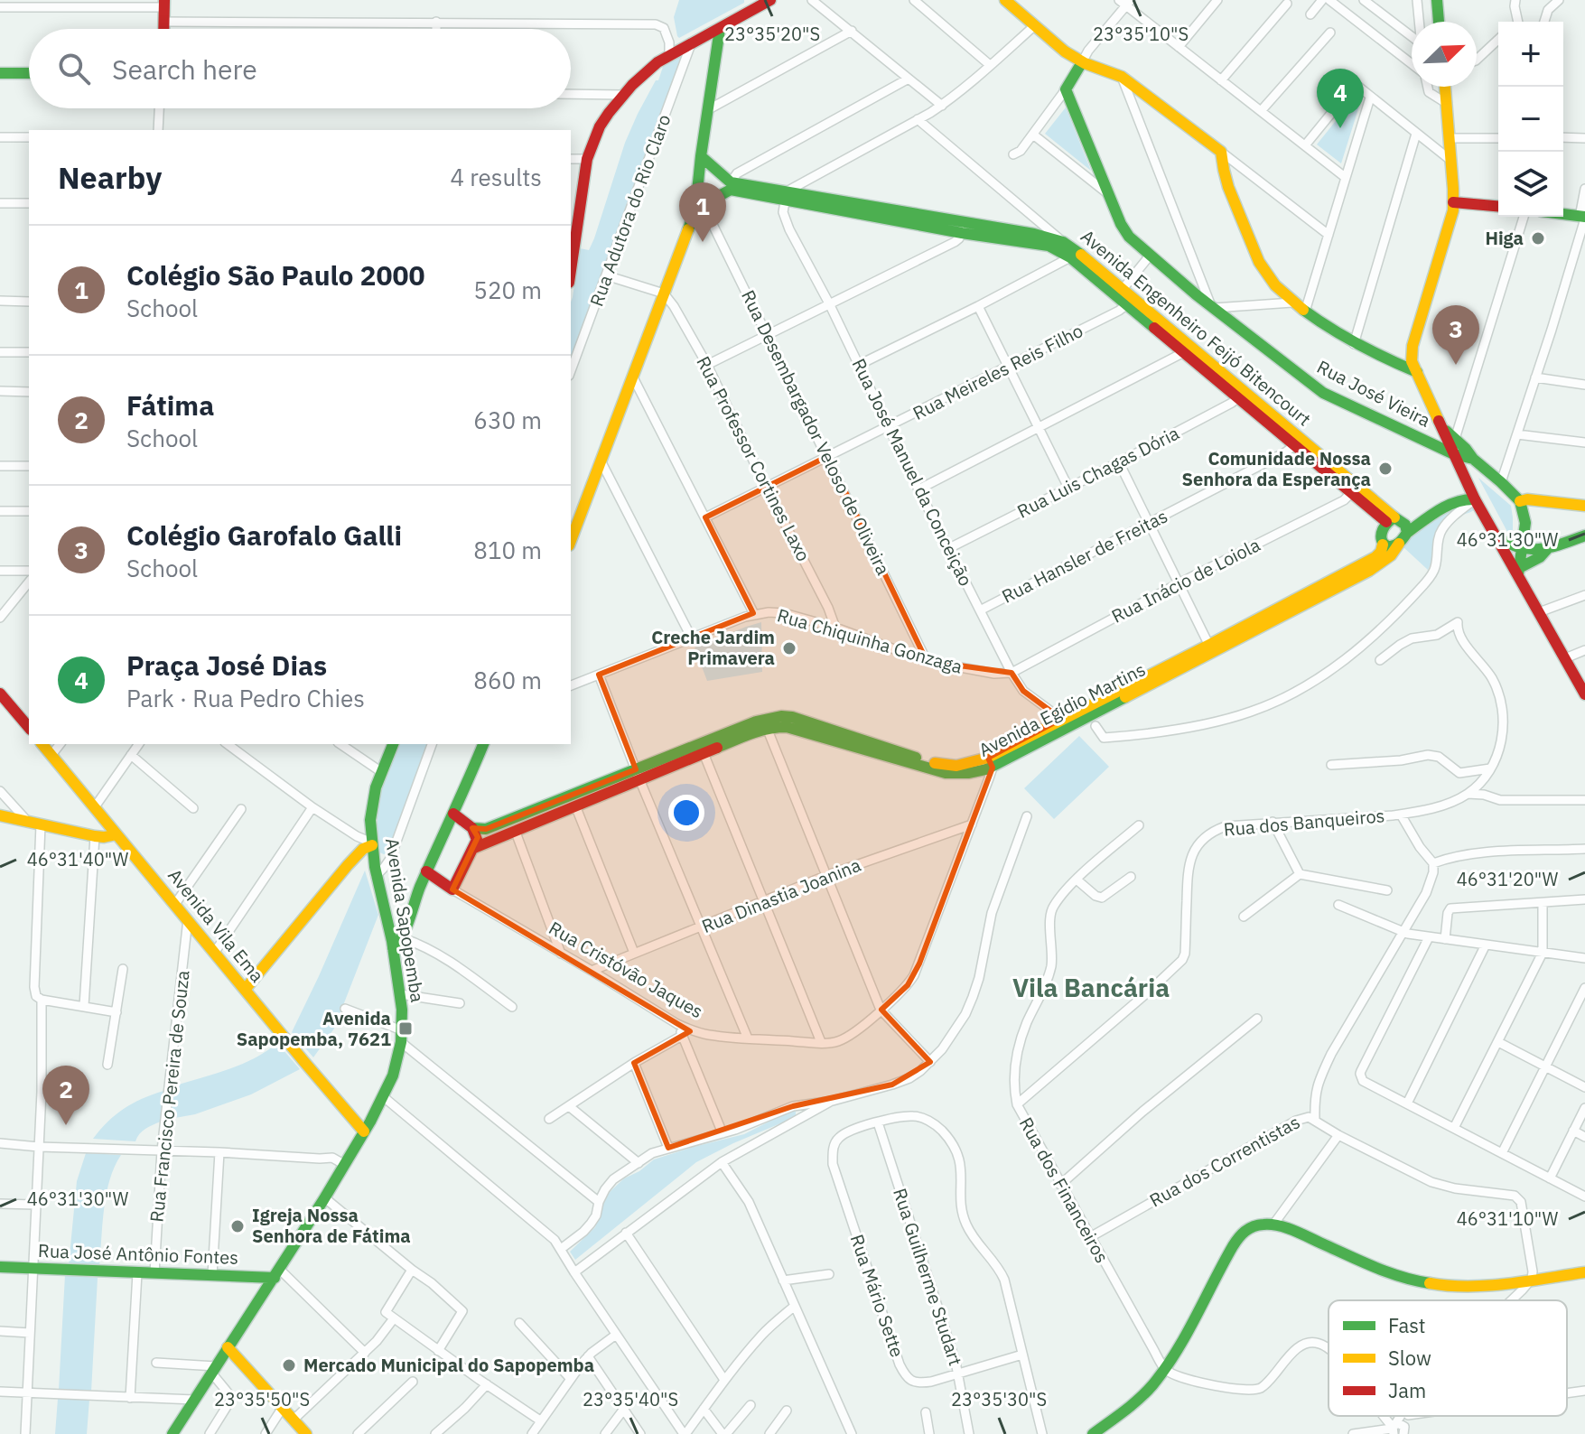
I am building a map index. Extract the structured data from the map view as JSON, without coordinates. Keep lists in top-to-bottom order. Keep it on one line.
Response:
{"streets":{"main road":["Avenida Engenheiro Feijó Bitencourt","Rua José Vieira","Avenida Egídio Martins","Avenida Sapopemba","Avenida Vila Ema","Rua Cristóvão Jaques","Rua José Antônio Fontes"],"street":["Rua Adutora do Rio Claro","Rua Meireles Reis Filho","Rua Desembargador Veloso de Oliveira","Rua Professor Cortines Laxo","Rua José Manuel da Conceição","Rua Luis Chagas Dória","Rua Hansler de Freitas","Rua Inácio de Loiola","Rua Chiquinha Gonzaga","Rua dos Banqueiros","Rua Dinastia Joanina","Rua Francisco Pereira de Souza","Rua dos Correntistas","Rua dos Financeiros","Rua Guilherme Studart","Rua Mário Sette"]},"crossings":[["Avenida Engenheiro Feijó Bitencourt","Rua Meireles Reis Filho"],["Avenida Engenheiro Feijó Bitencourt","Rua José Manuel da Conceição"],["Avenida Engenheiro Feijó Bitencourt","Rua Luis Chagas Dória"],["Avenida Engenheiro Feijó Bitencourt","Rua Hansler de Freitas"],["Avenida Engenheiro Feijó Bitencourt","Rua Inácio de Loiola"],["Avenida Engenheiro Feijó Bitencourt","Avenida Egídio Martins"],["Rua Meireles Reis Filho","Rua Desembargador Veloso de Oliveira"],["Rua Meireles Reis Filho","Rua Professor Cortines Laxo"],["Rua Meireles Reis Filho","Rua José Manuel da Conceição"],["Rua Desembargador Veloso de Oliveira","Rua Chiquinha Gonzaga"],["Rua Professor Cortines Laxo","Rua Chiquinha Gonzaga"],["Rua José Manuel da Conceição","Rua Luis Chagas Dória"],["Rua José Manuel da Conceição","Rua Hansler de Freitas"],["Rua José Manuel da Conceição","Rua Inácio de Loiola"],["Rua José Manuel da Conceição","Rua Chiquinha Gonzaga"],["Rua José Manuel da Conceição","Avenida Egídio Martins"],["Rua Inácio de Loiola","Rua Chiquinha Gonzaga"],["Avenida Egídio Martins","Rua Cristóvão Jaques"],["Rua dos Banqueiros","Rua dos Financeiros"],["Rua Dinastia Joanina","Rua Cristóvão Jaques"],["Avenida Sapopemba","Avenida Vila Ema"],["Avenida Sapopemba","Rua José Antônio Fontes"],["Avenida Vila Ema","Rua Francisco Pereira de Souza"],["Rua Francisco Pereira de Souza","Rua José Antônio Fontes"],["Rua dos Correntistas","Rua dos Financeiros"],["Rua Guilherme Studart","Rua Mário Sette"]],"districts":["Vila Bancária"],"places":{"other":["Higa","Comunidade Nossa Senhora da Esperança","Creche Jardim Primavera","Igreja Nossa Senhora de Fátima","Mercado Municipal do Sapopemba"],"transit":["Avenida Sapopemba, 7621"]},"legend":["Fast","Slow","Jam"],"north":"top right","page":{"map_buttons":["+","−"],"search":"Search here","pins":["4","1","3","2"],"heading":["Nearby","4 results"],"list":[{"mark":"1","name":"Colégio São Paulo 2000","note":"School","value":"520 m"},{"mark":"2","name":"Fátima","note":"School","value":"630 m"},{"mark":"3","name":"Colégio Garofalo Galli","note":"School","value":"810 m"},{"mark":"4","name":"Praça José Dias","note":"Park · Rua Pedro Chies","value":"860 m"}]},"coordinates":["23°35'20\"S","23°35'10\"S","46°31'30\"W","46°31'40\"W","46°31'20\"W","46°31'10\"W","23°35'50\"S","23°35'40\"S","23°35'30\"S"]}
